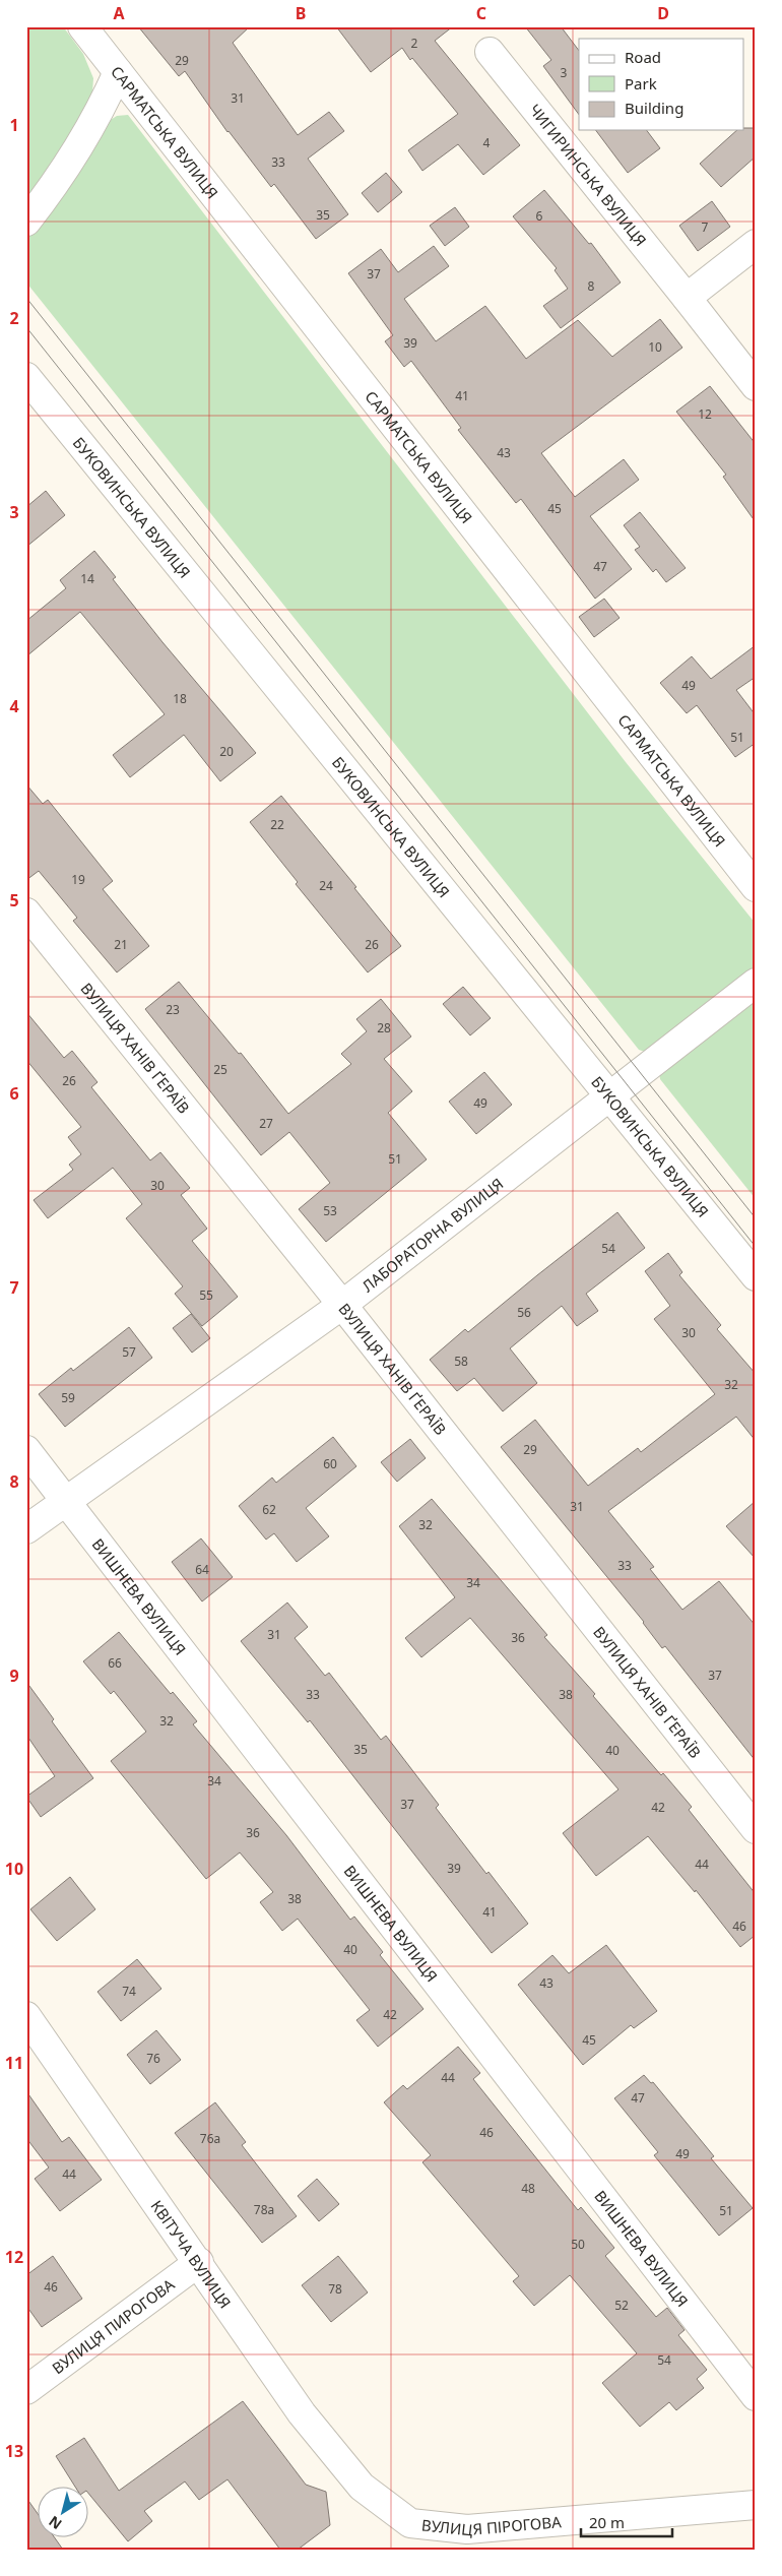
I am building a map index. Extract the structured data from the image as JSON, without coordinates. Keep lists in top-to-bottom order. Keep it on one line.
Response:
{"streets":{"street":["САРМАТСЬКА ВУЛИЦЯ","ЧИГИРИНСЬКА ВУЛИЦЯ","БУКОВИНСЬКА ВУЛИЦЯ","ВУЛИЦЯ ХАНІВ ҐЕРАЇВ","ЛАБОРАТОРНА ВУЛИЦЯ","ВИШНЕВА ВУЛИЦЯ","КВІТУЧА ВУЛИЦЯ","ВУЛИЦЯ ПИРОГОВА","ВУЛИЦЯ ПІРОГОВА"]},"crossings":[["БУКОВИНСЬКА ВУЛИЦЯ","ЛАБОРАТОРНА ВУЛИЦЯ"],["ВУЛИЦЯ ХАНІВ ҐЕРАЇВ","ЛАБОРАТОРНА ВУЛИЦЯ"],["ЛАБОРАТОРНА ВУЛИЦЯ","ВИШНЕВА ВУЛИЦЯ"],["КВІТУЧА ВУЛИЦЯ","ВУЛИЦЯ ПИРОГОВА"],["КВІТУЧА ВУЛИЦЯ","ВУЛИЦЯ ПІРОГОВА"]],"house_numbers":["2","29","3","31","4","33","35","6","7","37","8","39","10","41","12","43","45","47","14","49","18","51","20","22","19","24","21","26","23","28","25","26","49","27","51","30","53","54","55","56","30","57","58","32","59","29","60","31","62","32","33","64","34","31","36","66","37","33","38","32","35","40","34","37","42","36","44","39","38","41","46","40","43","74","42","45","76","44","47","46","76а","49","44","48","78а","51","50","46","78","52","54"],"legend":["Road","Park","Building"],"scale_bar":"20 m","north":"bottom left","grid":{"columns":["A","B","C","D"],"rows":["1","2","3","4","5","6","7","8","9","10","11","12","13"]}}
